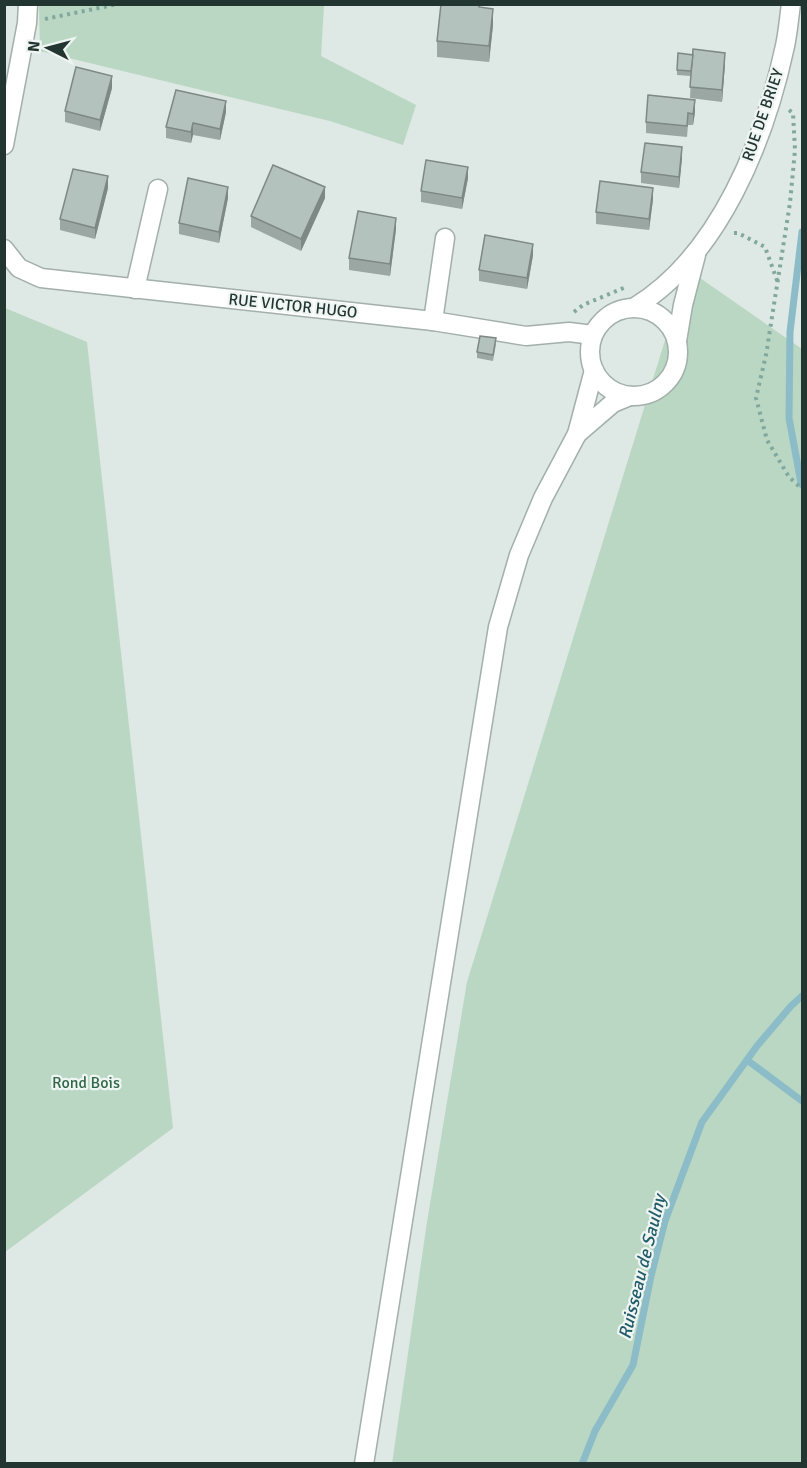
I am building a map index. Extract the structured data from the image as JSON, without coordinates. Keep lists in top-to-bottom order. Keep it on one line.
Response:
{"streets":{"street":["RUE DE BRIEY","RUE VICTOR HUGO"]},"crossings":[["RUE DE BRIEY","RUE VICTOR HUGO"]],"water":["Ruisseau de Saulny"],"parks":["Rond Bois"],"north":"left"}
